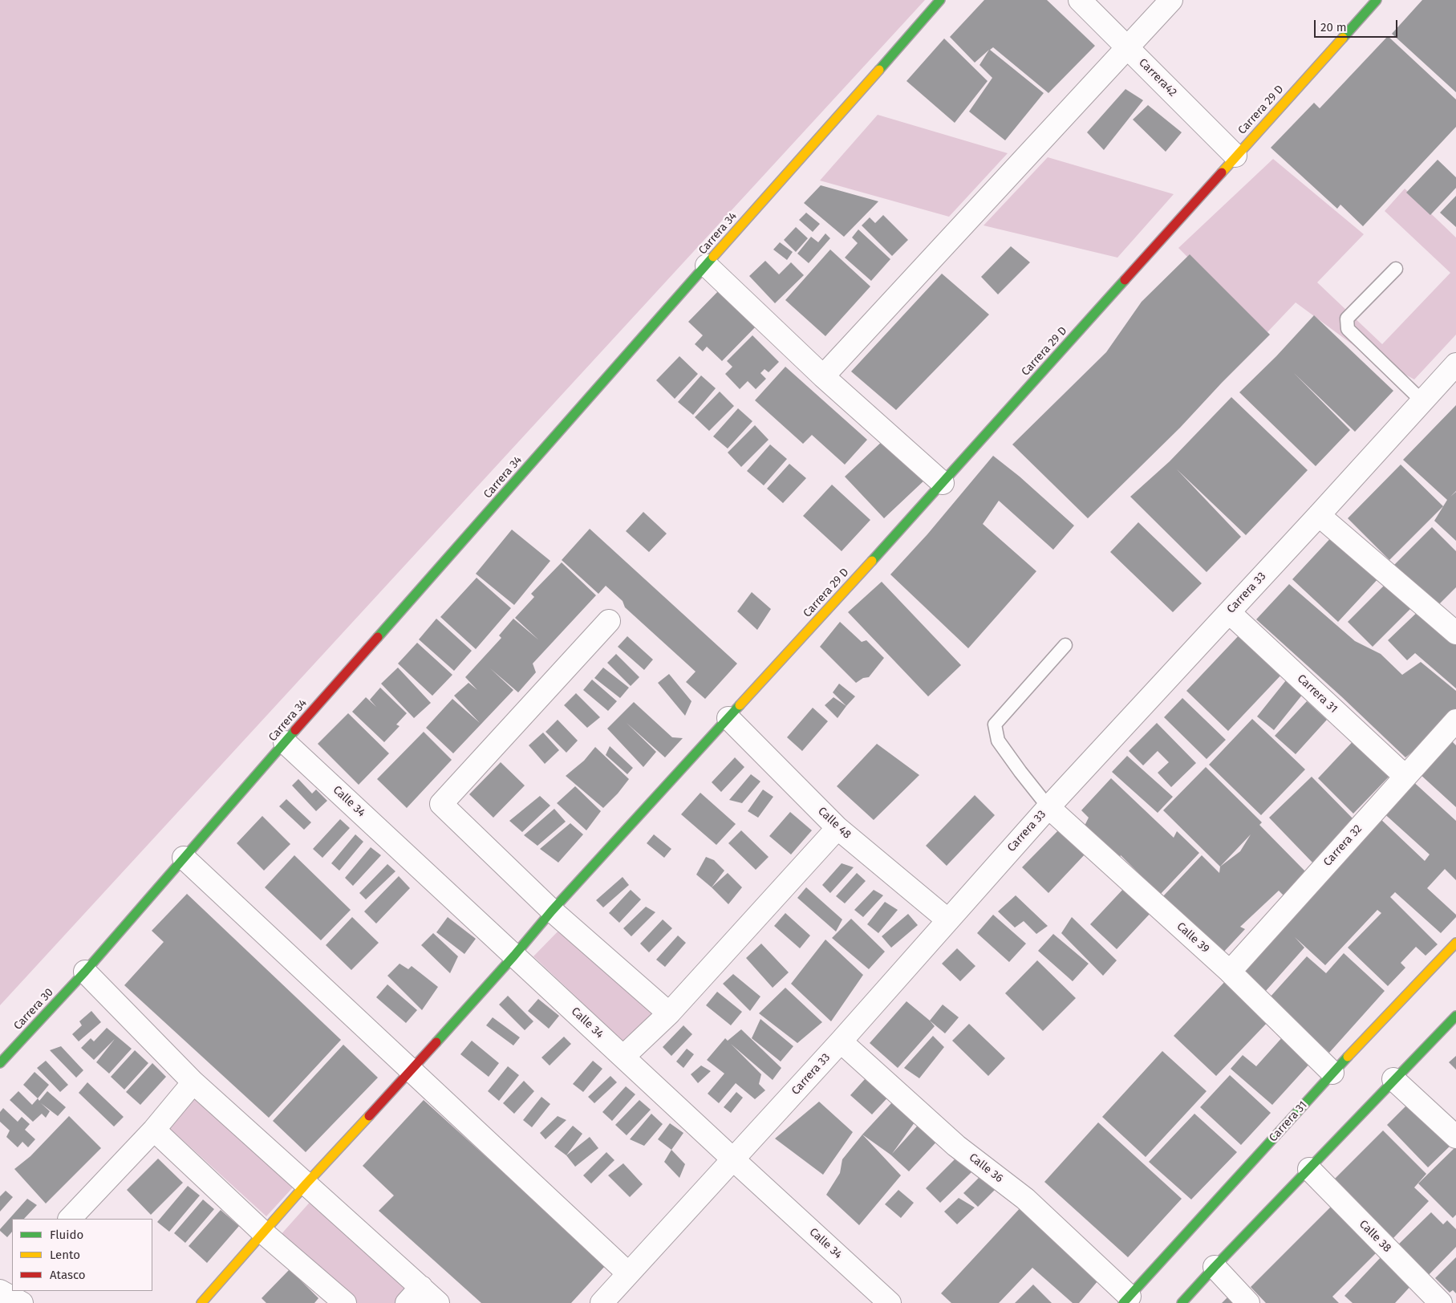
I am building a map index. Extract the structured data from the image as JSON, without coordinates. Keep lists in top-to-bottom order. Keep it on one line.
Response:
{"streets":{"street":["Carrera42","Carrera 29 D","Carrera 34","Carrera 33","Carrera 31","Calle 34","Calle 48","Carrera 32","Calle 39","Carrera 30","Calle 36","Calle 38"]},"crossings":[["Carrera42","Carrera 29 D"],["Carrera 29 D","Calle 34"],["Carrera 29 D","Calle 48"],["Carrera 34","Calle 34"],["Carrera 34","Carrera 30"],["Carrera 33","Carrera 31"],["Carrera 33","Calle 34"],["Carrera 33","Calle 48"],["Carrera 33","Calle 39"],["Carrera 33","Calle 36"],["Carrera 31","Carrera 32"],["Carrera 31","Calle 39"],["Carrera 31","Calle 36"],["Carrera 32","Calle 39"]],"legend":["Fluido","Lento","Atasco"],"scale_bar":"20 m"}
